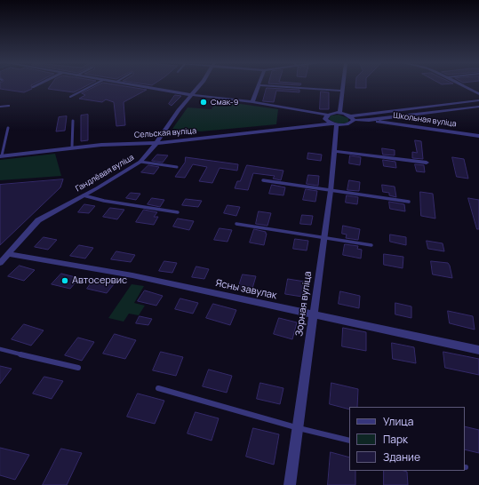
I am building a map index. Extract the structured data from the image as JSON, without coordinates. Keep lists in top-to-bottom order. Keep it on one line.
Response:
{"streets":{"street":["Школьная вуліца","Сельская вуліца","Гандлёвая вуліца","Ясны завулак","Зорная вуліца"]},"crossings":[["Сельская вуліца","Гандлёвая вуліца"],["Сельская вуліца","Зорная вуліца"],["Гандлёвая вуліца","Ясны завулак"],["Ясны завулак","Зорная вуліца"]],"places":["Смак-9","Автосервис"],"legend":["Улица","Парк","Здание"]}
